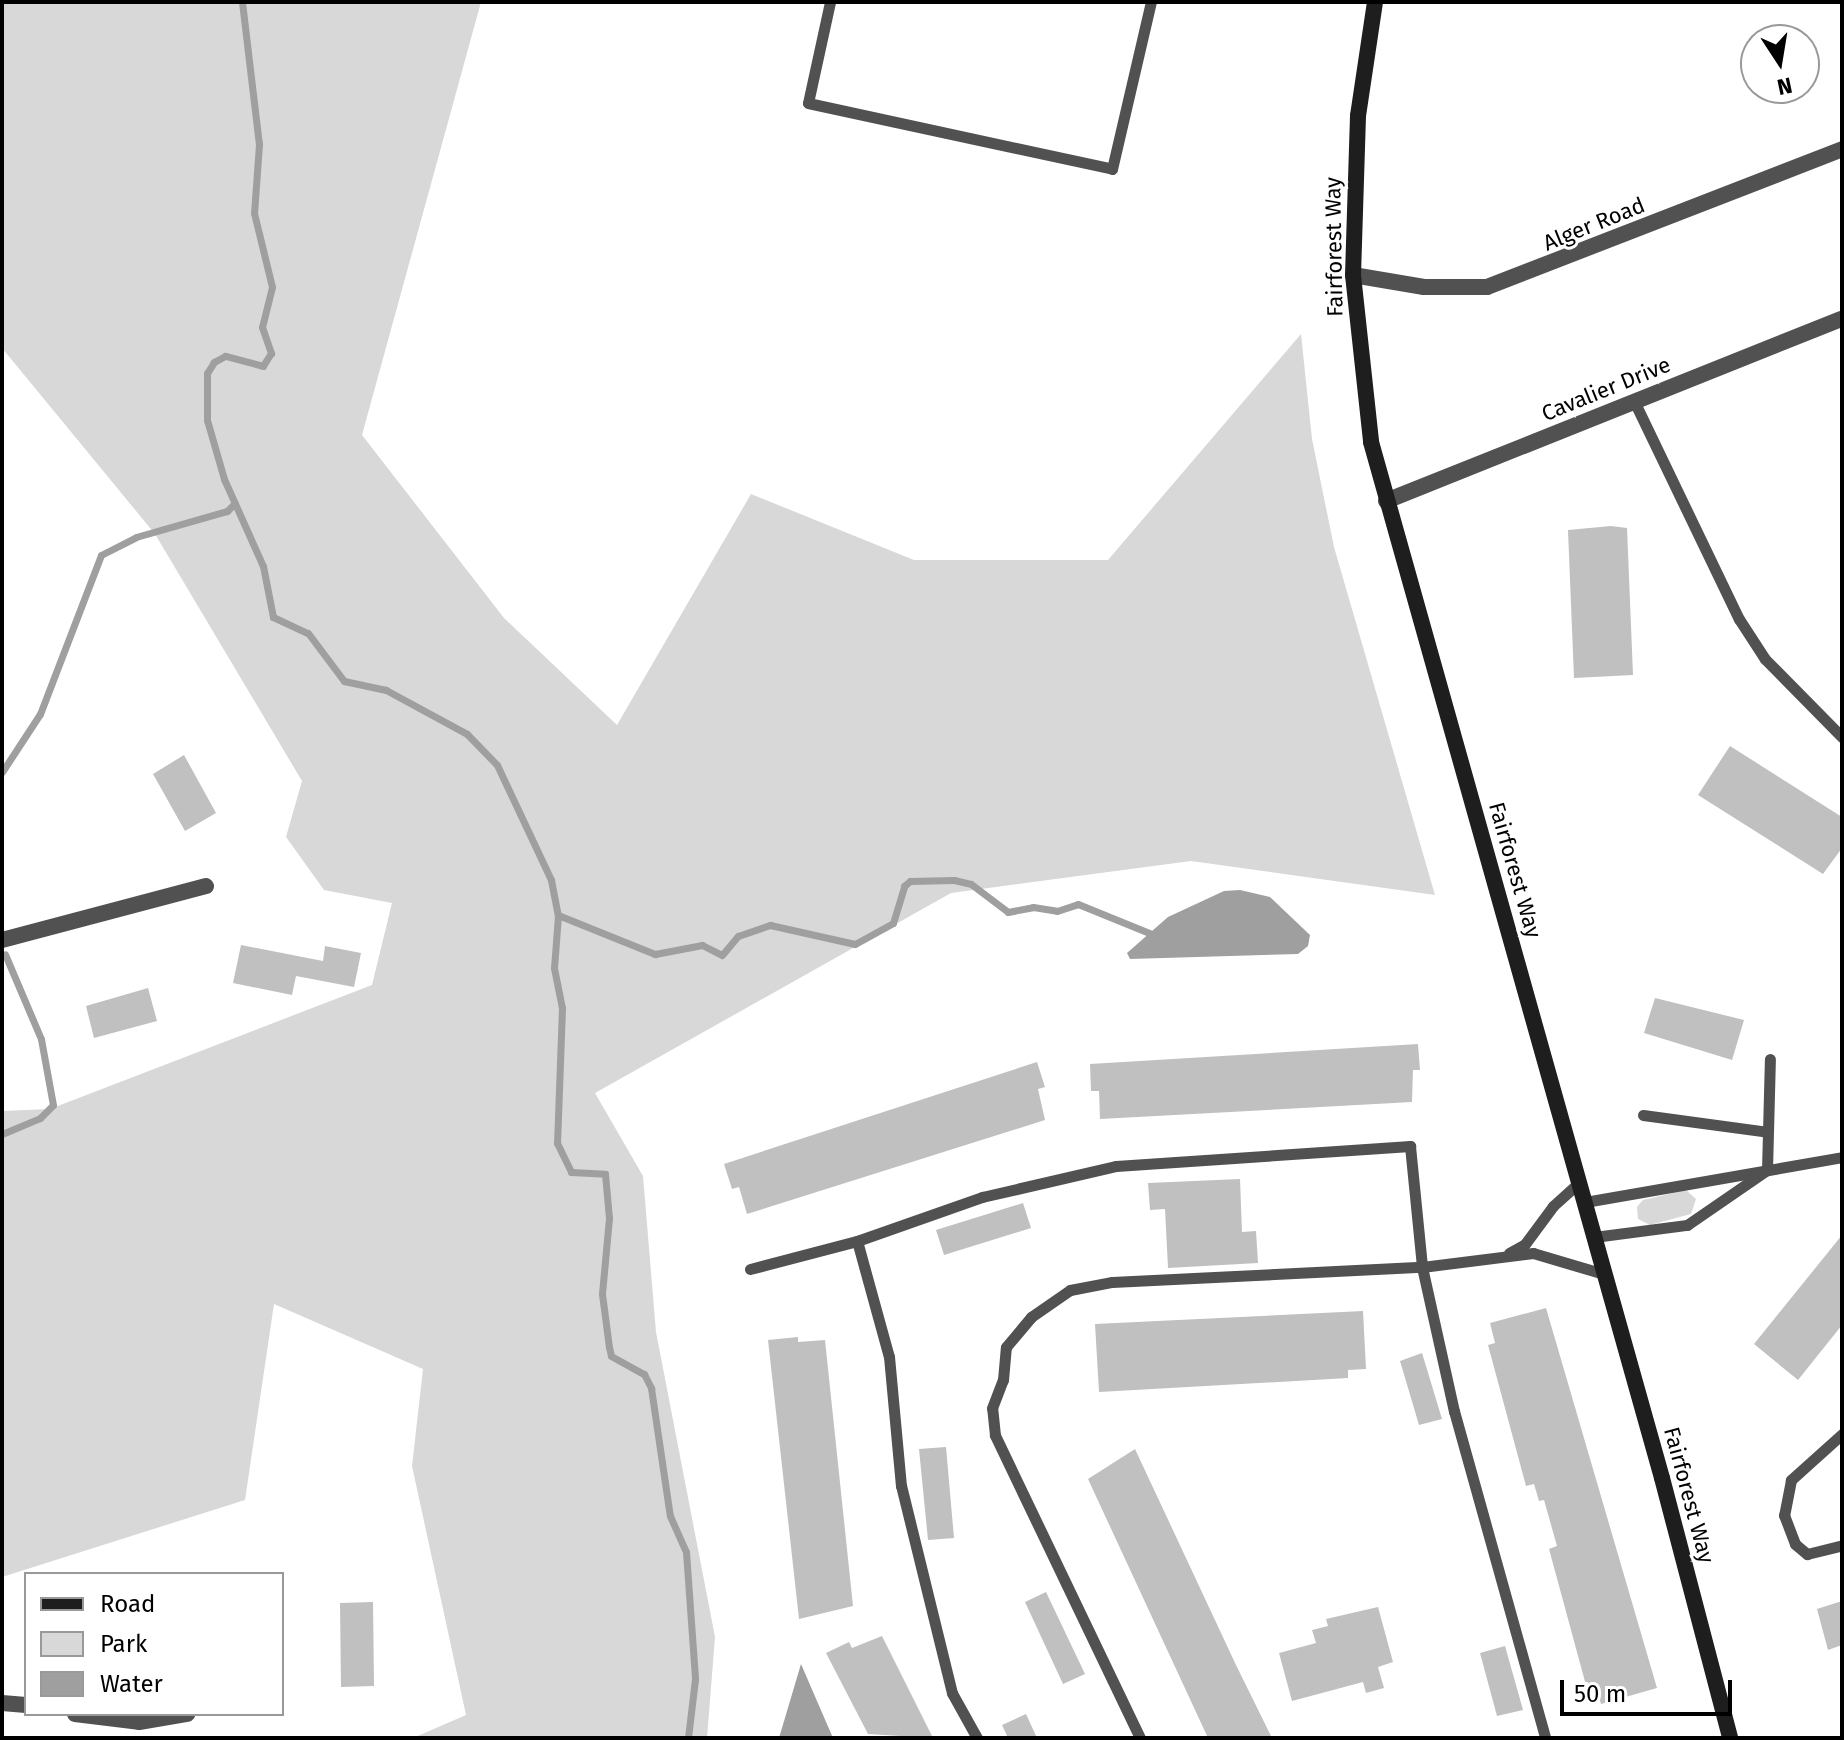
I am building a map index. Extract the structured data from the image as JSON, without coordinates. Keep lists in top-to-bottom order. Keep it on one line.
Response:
{"streets":{"main road":["Fairforest Way"],"street":["Alger Road","Cavalier Drive"]},"crossings":[["Alger Road","Fairforest Way"],["Fairforest Way","Cavalier Drive"]],"legend":["Road","Park","Water"],"scale_bar":"50 m","north":"bottom"}
